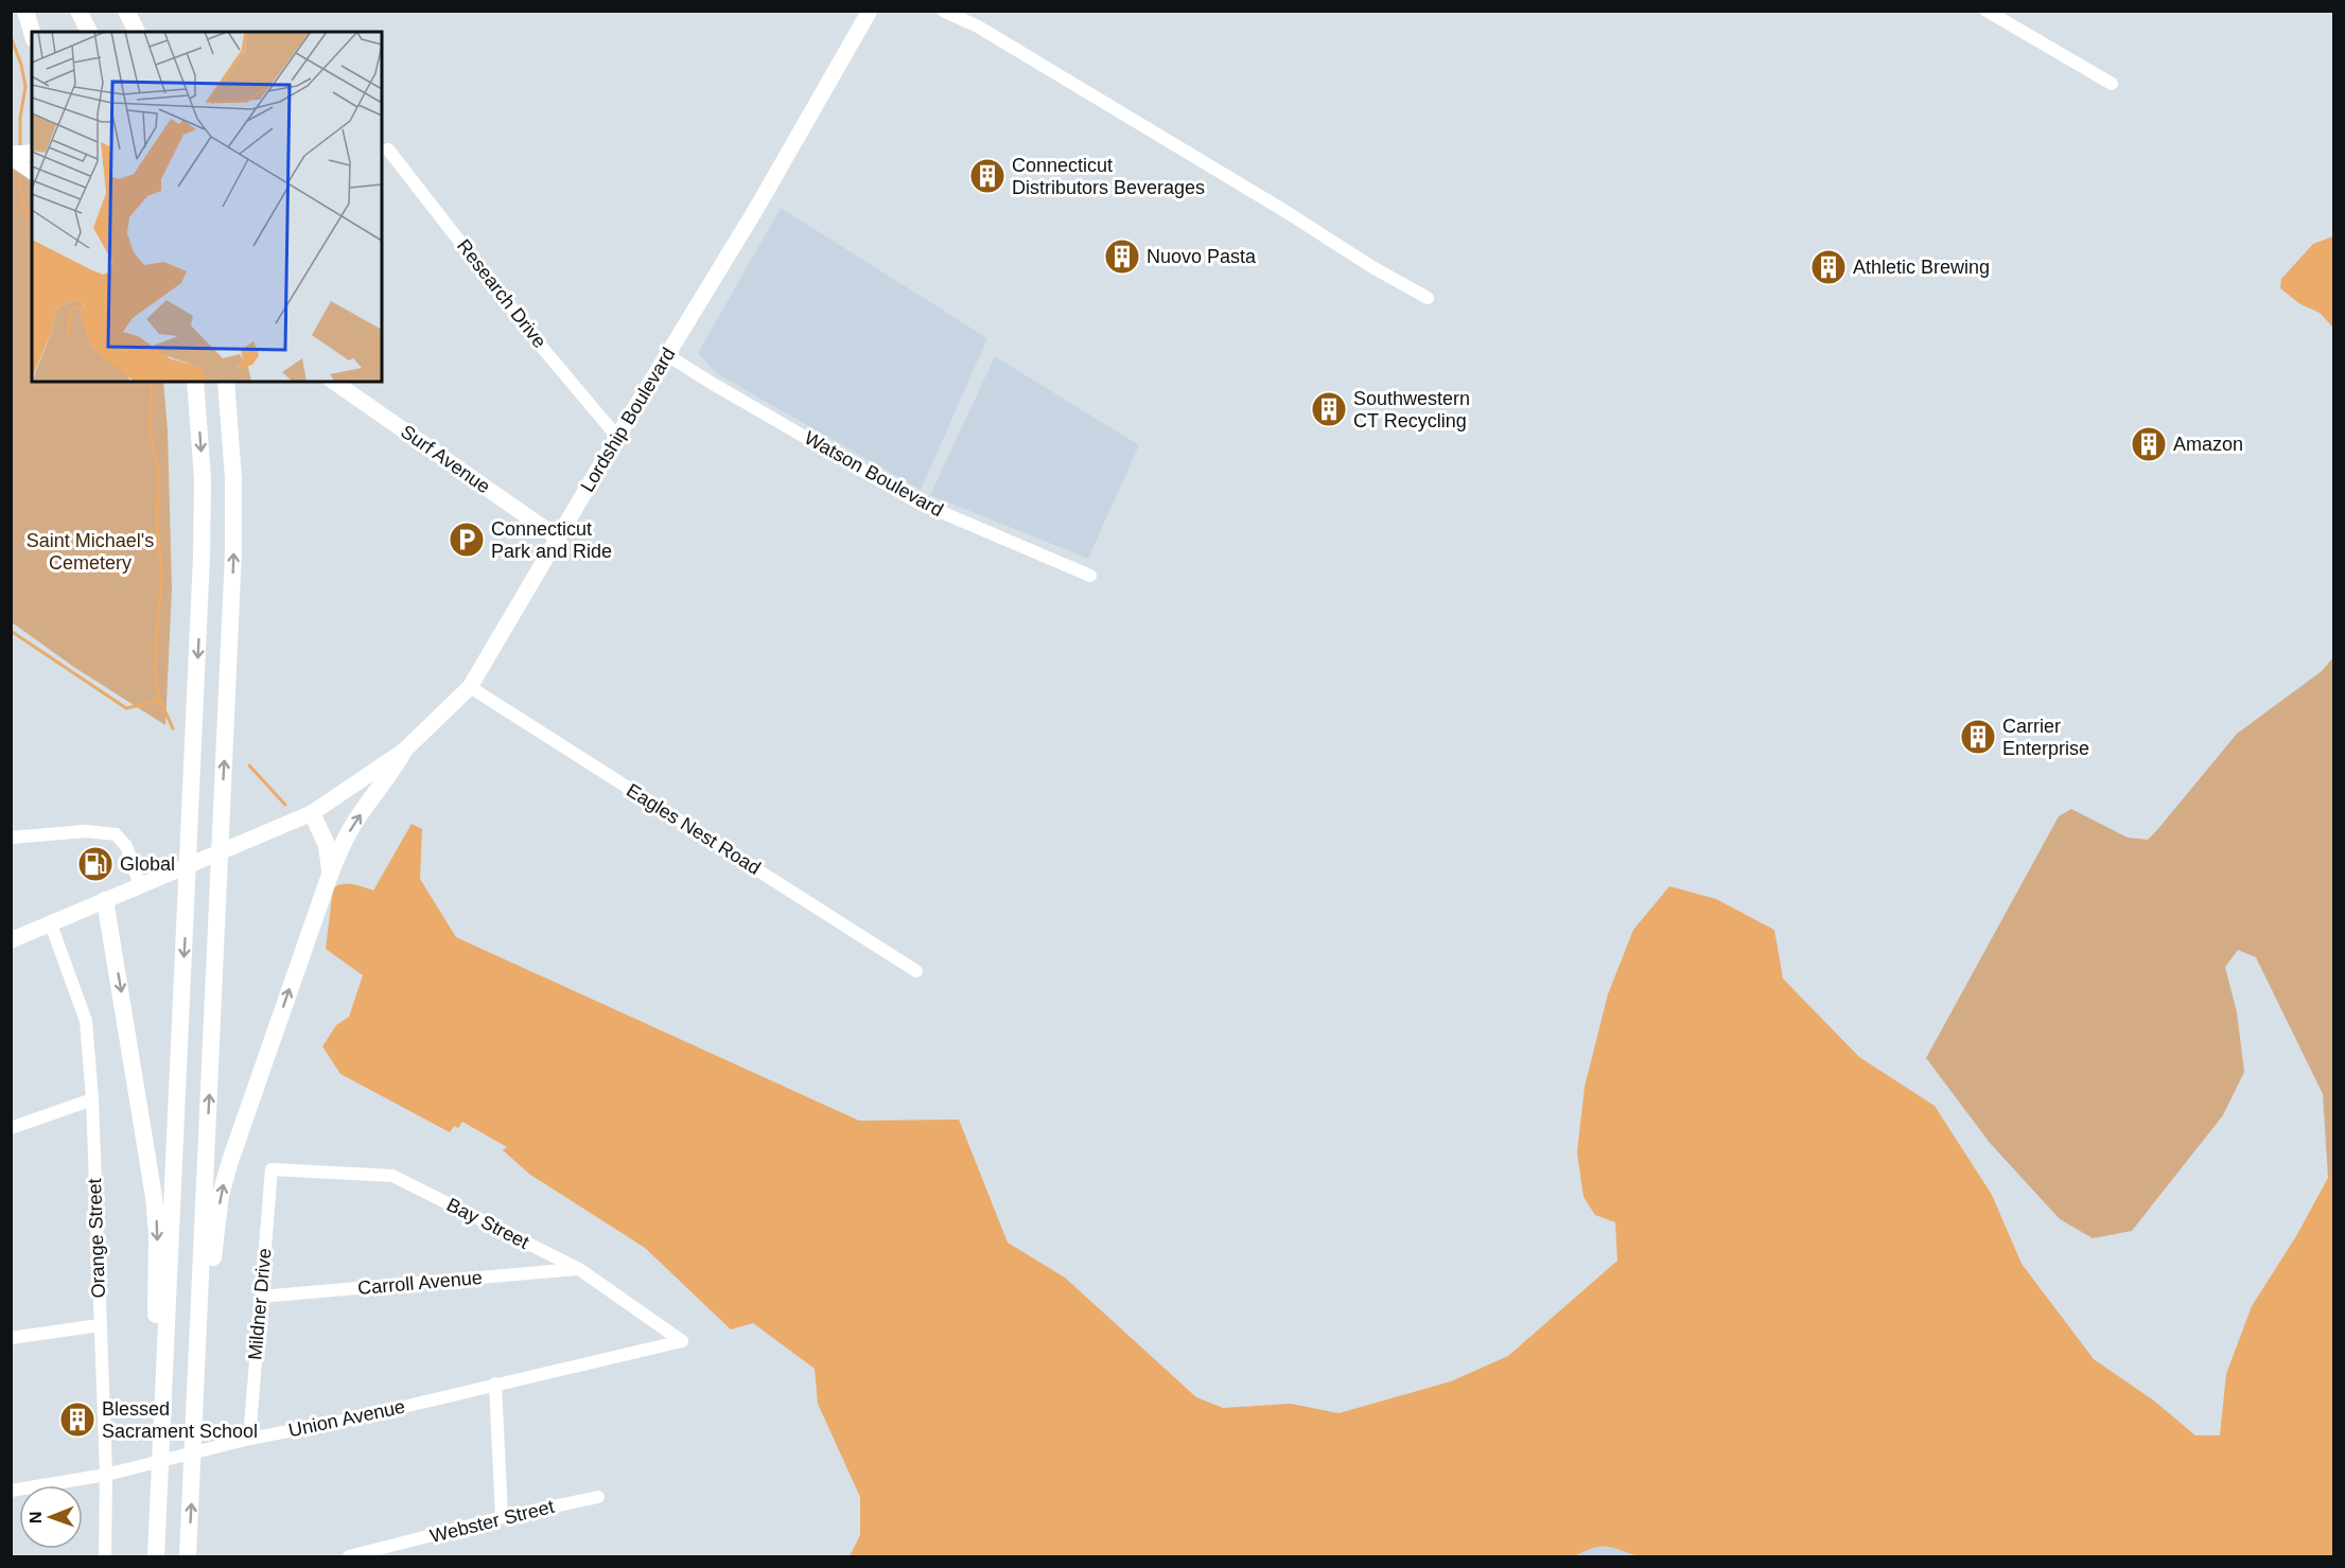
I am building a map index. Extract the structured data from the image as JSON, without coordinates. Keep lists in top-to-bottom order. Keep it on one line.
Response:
{"streets":{"main road":["Lordship Boulevard","Surf Avenue"],"street":["Research Drive","Watson Boulevard","Eagles Nest Road","Bay Street","Orange Street","Carroll Avenue","Mildner Drive","Union Avenue","Webster Street"]},"crossings":[["Research Drive","Lordship Boulevard"],["Lordship Boulevard","Surf Avenue"],["Lordship Boulevard","Watson Boulevard"],["Lordship Boulevard","Eagles Nest Road"],["Lordship Boulevard","Orange Street"],["Bay Street","Carroll Avenue"],["Bay Street","Mildner Drive"],["Bay Street","Union Avenue"],["Orange Street","Union Avenue"],["Carroll Avenue","Mildner Drive"],["Mildner Drive","Union Avenue"]],"parks":["Saint Michael's Cemetery"],"places":{"building":["Connecticut Distributors Beverages","Nuovo Pasta","Athletic Brewing","Southwestern CT Recycling","Amazon","Carrier Enterprise","Blessed Sacrament School"],"parking":["Connecticut Park and Ride"],"fuel station":["Global"]},"north":"left"}
